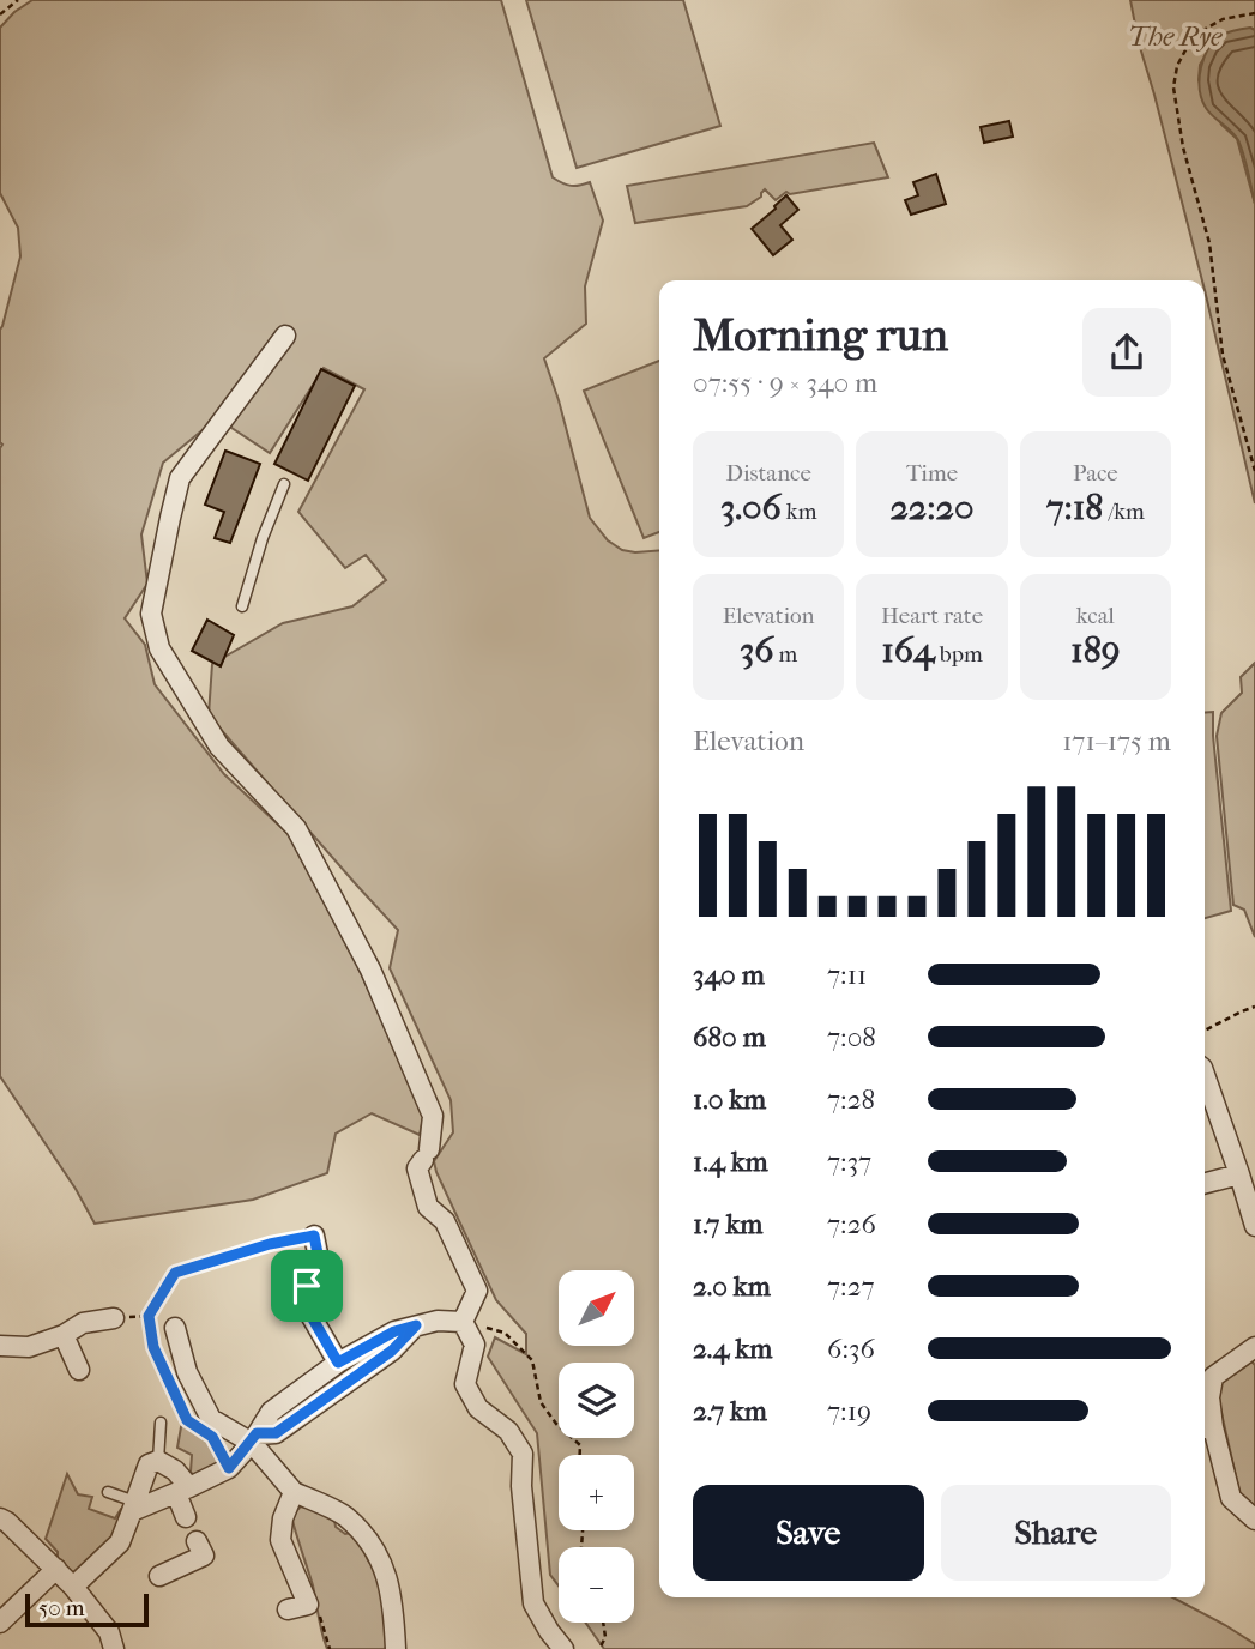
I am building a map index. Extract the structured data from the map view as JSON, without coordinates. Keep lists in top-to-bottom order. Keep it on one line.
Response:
{"parks":["The Rye"],"scale_bar":"50 m","north":"top right","page":{"heading":["Morning run","07:55 · 9 × 340 m"],"stats":[["Distance","3.06 km"],["Time","22:20"],["Pace","7:18 /km"],["Elevation","36 m"],["Heart rate","164 bpm"],["kcal","189"]],"chart":["Elevation","171–175 m"],"list":[{"name":"340 m","note":"7:11"},{"name":"680 m","note":"7:08"},{"name":"1.0 km","note":"7:28"},{"name":"1.4 km","note":"7:37"},{"name":"1.7 km","note":"7:26"},{"name":"2.0 km","note":"7:27"},{"name":"2.4 km","note":"6:36"},{"name":"2.7 km","note":"7:19"}],"map_buttons":["+","−"],"buttons":["Save","Share"],"scale":"50 m"}}
